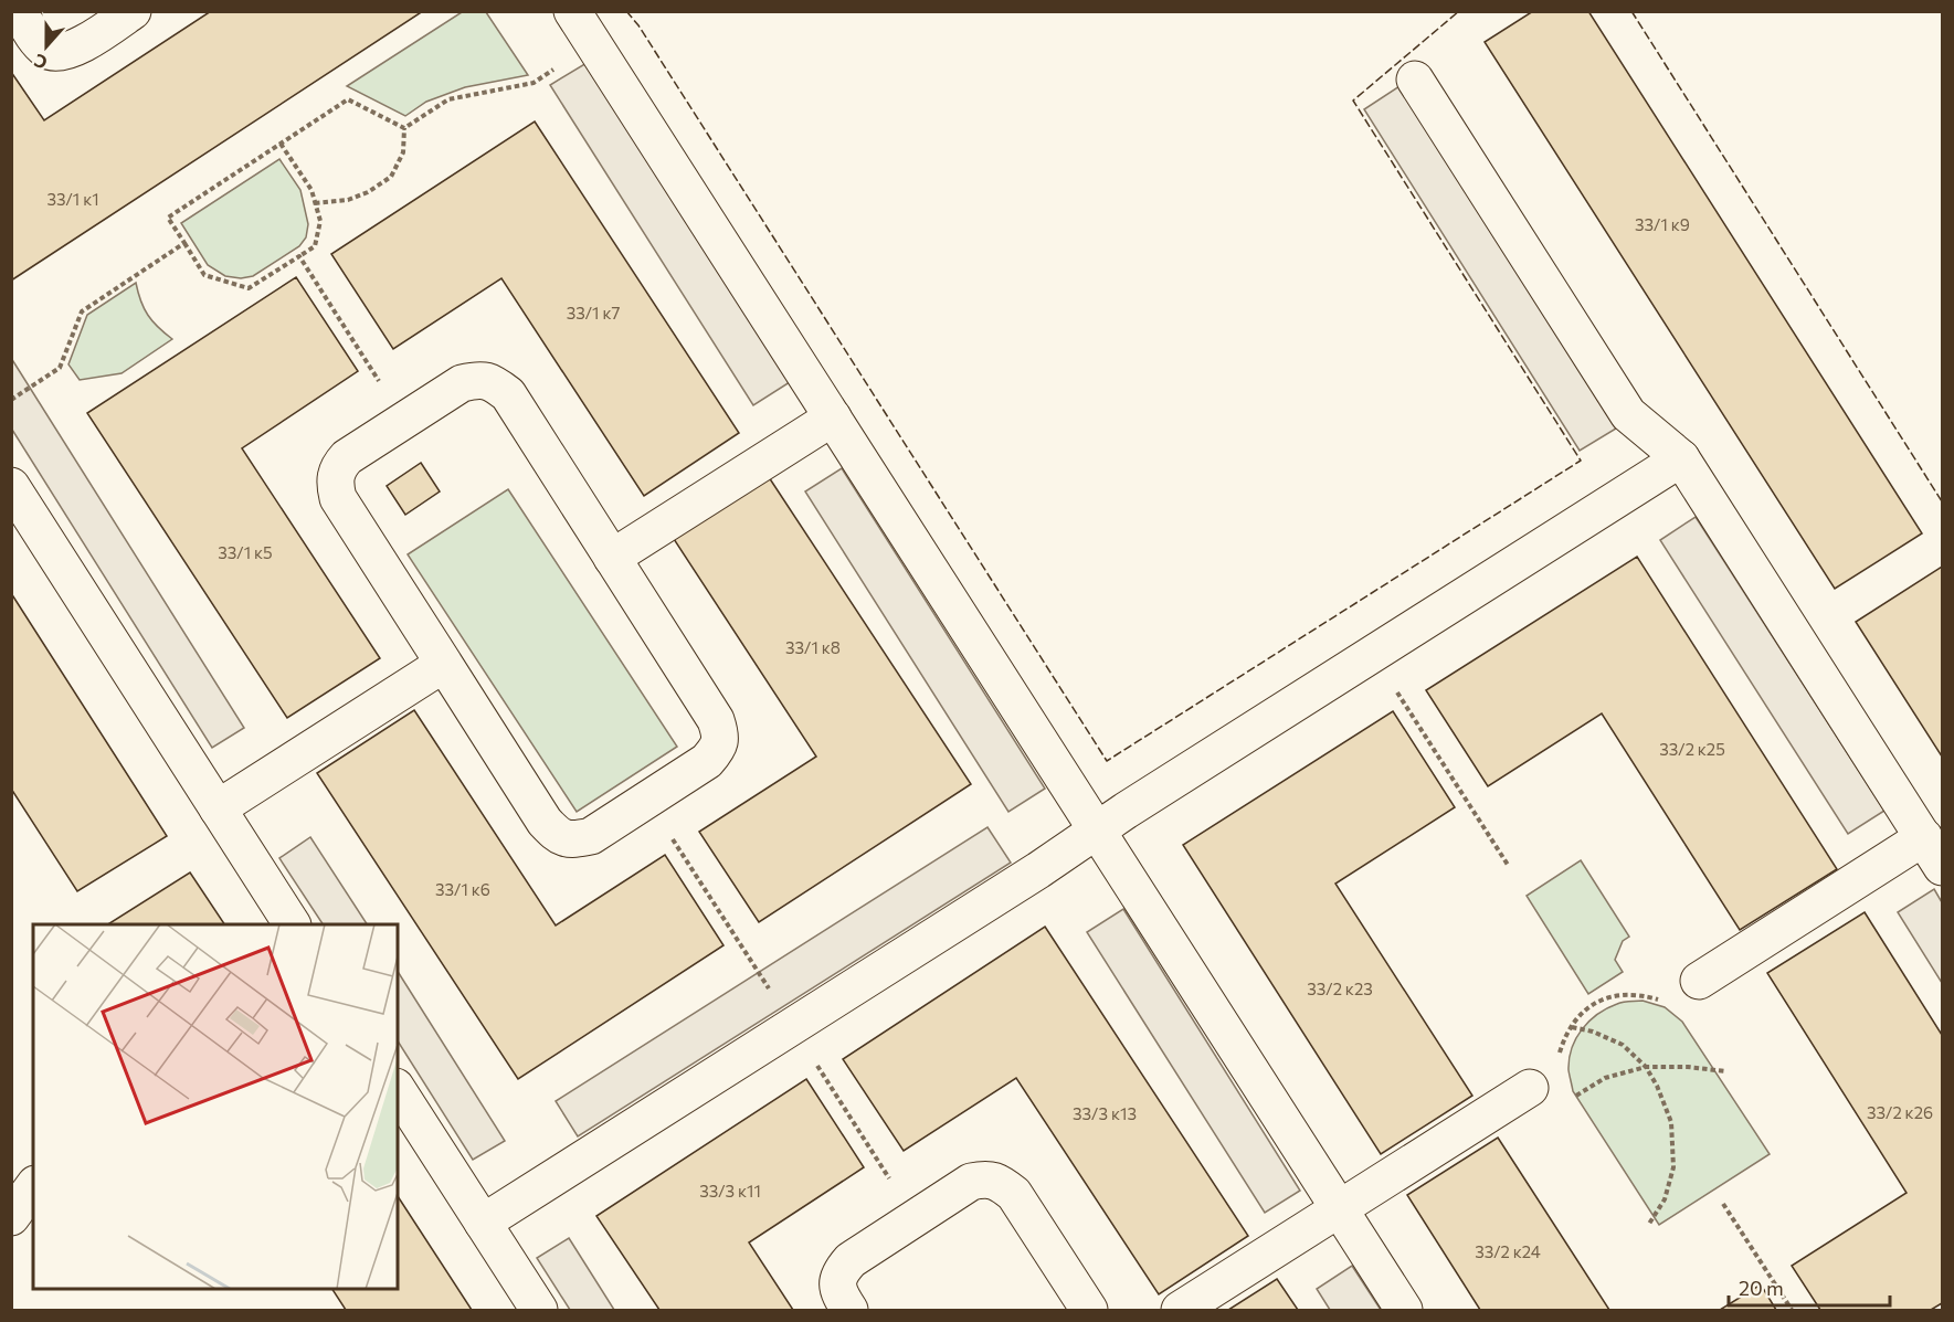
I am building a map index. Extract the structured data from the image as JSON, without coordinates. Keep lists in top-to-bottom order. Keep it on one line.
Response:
{"house_numbers":["33/1 к1","33/1 к9","33/1 к7","33/1 к5","33/1 к8","33/2 к25","33/1 к6","33/2 к23","33/2 к26","33/3 к13","33/3 к11","33/2 к24"],"scale_bar":"20 m","north":"bottom"}
